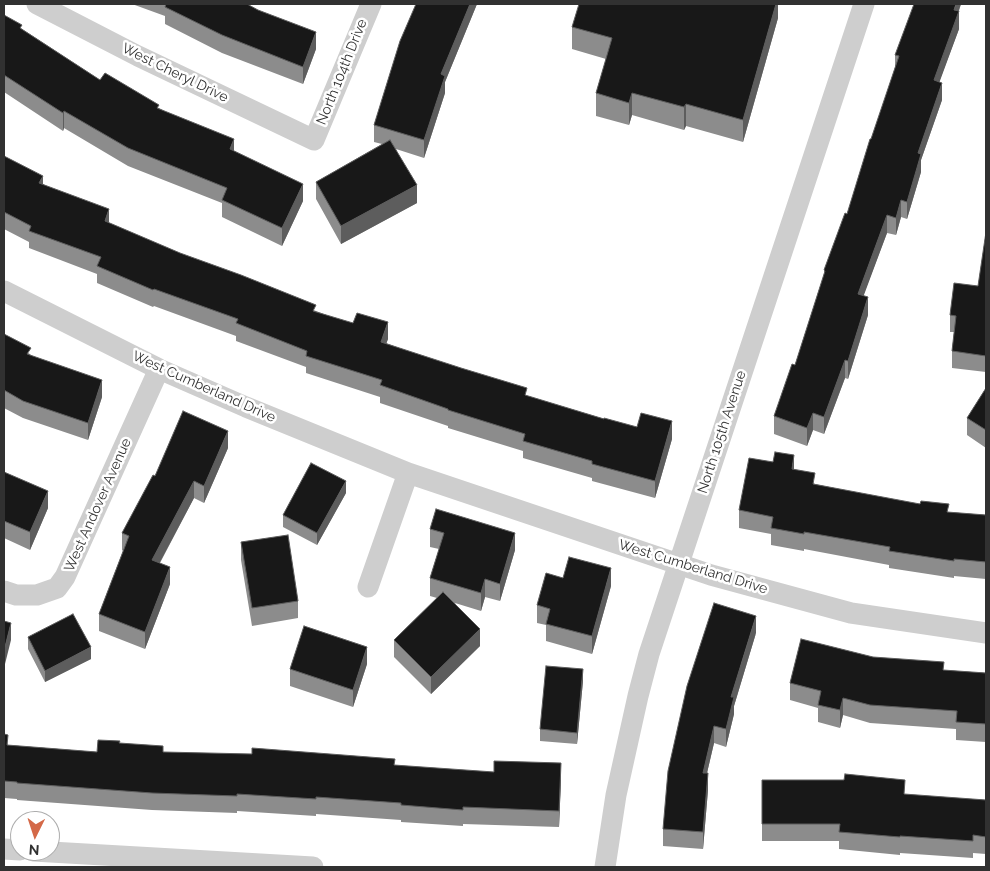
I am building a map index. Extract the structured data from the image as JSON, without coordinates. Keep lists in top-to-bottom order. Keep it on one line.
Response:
{"streets":{"street":["North 104th Drive","West Cheryl Drive","West Cumberland Drive","North 105th Avenue","West Andover Avenue"]},"crossings":[["North 104th Drive","West Cheryl Drive"],["West Cumberland Drive","North 105th Avenue"],["West Cumberland Drive","West Andover Avenue"]],"north":"bottom"}
